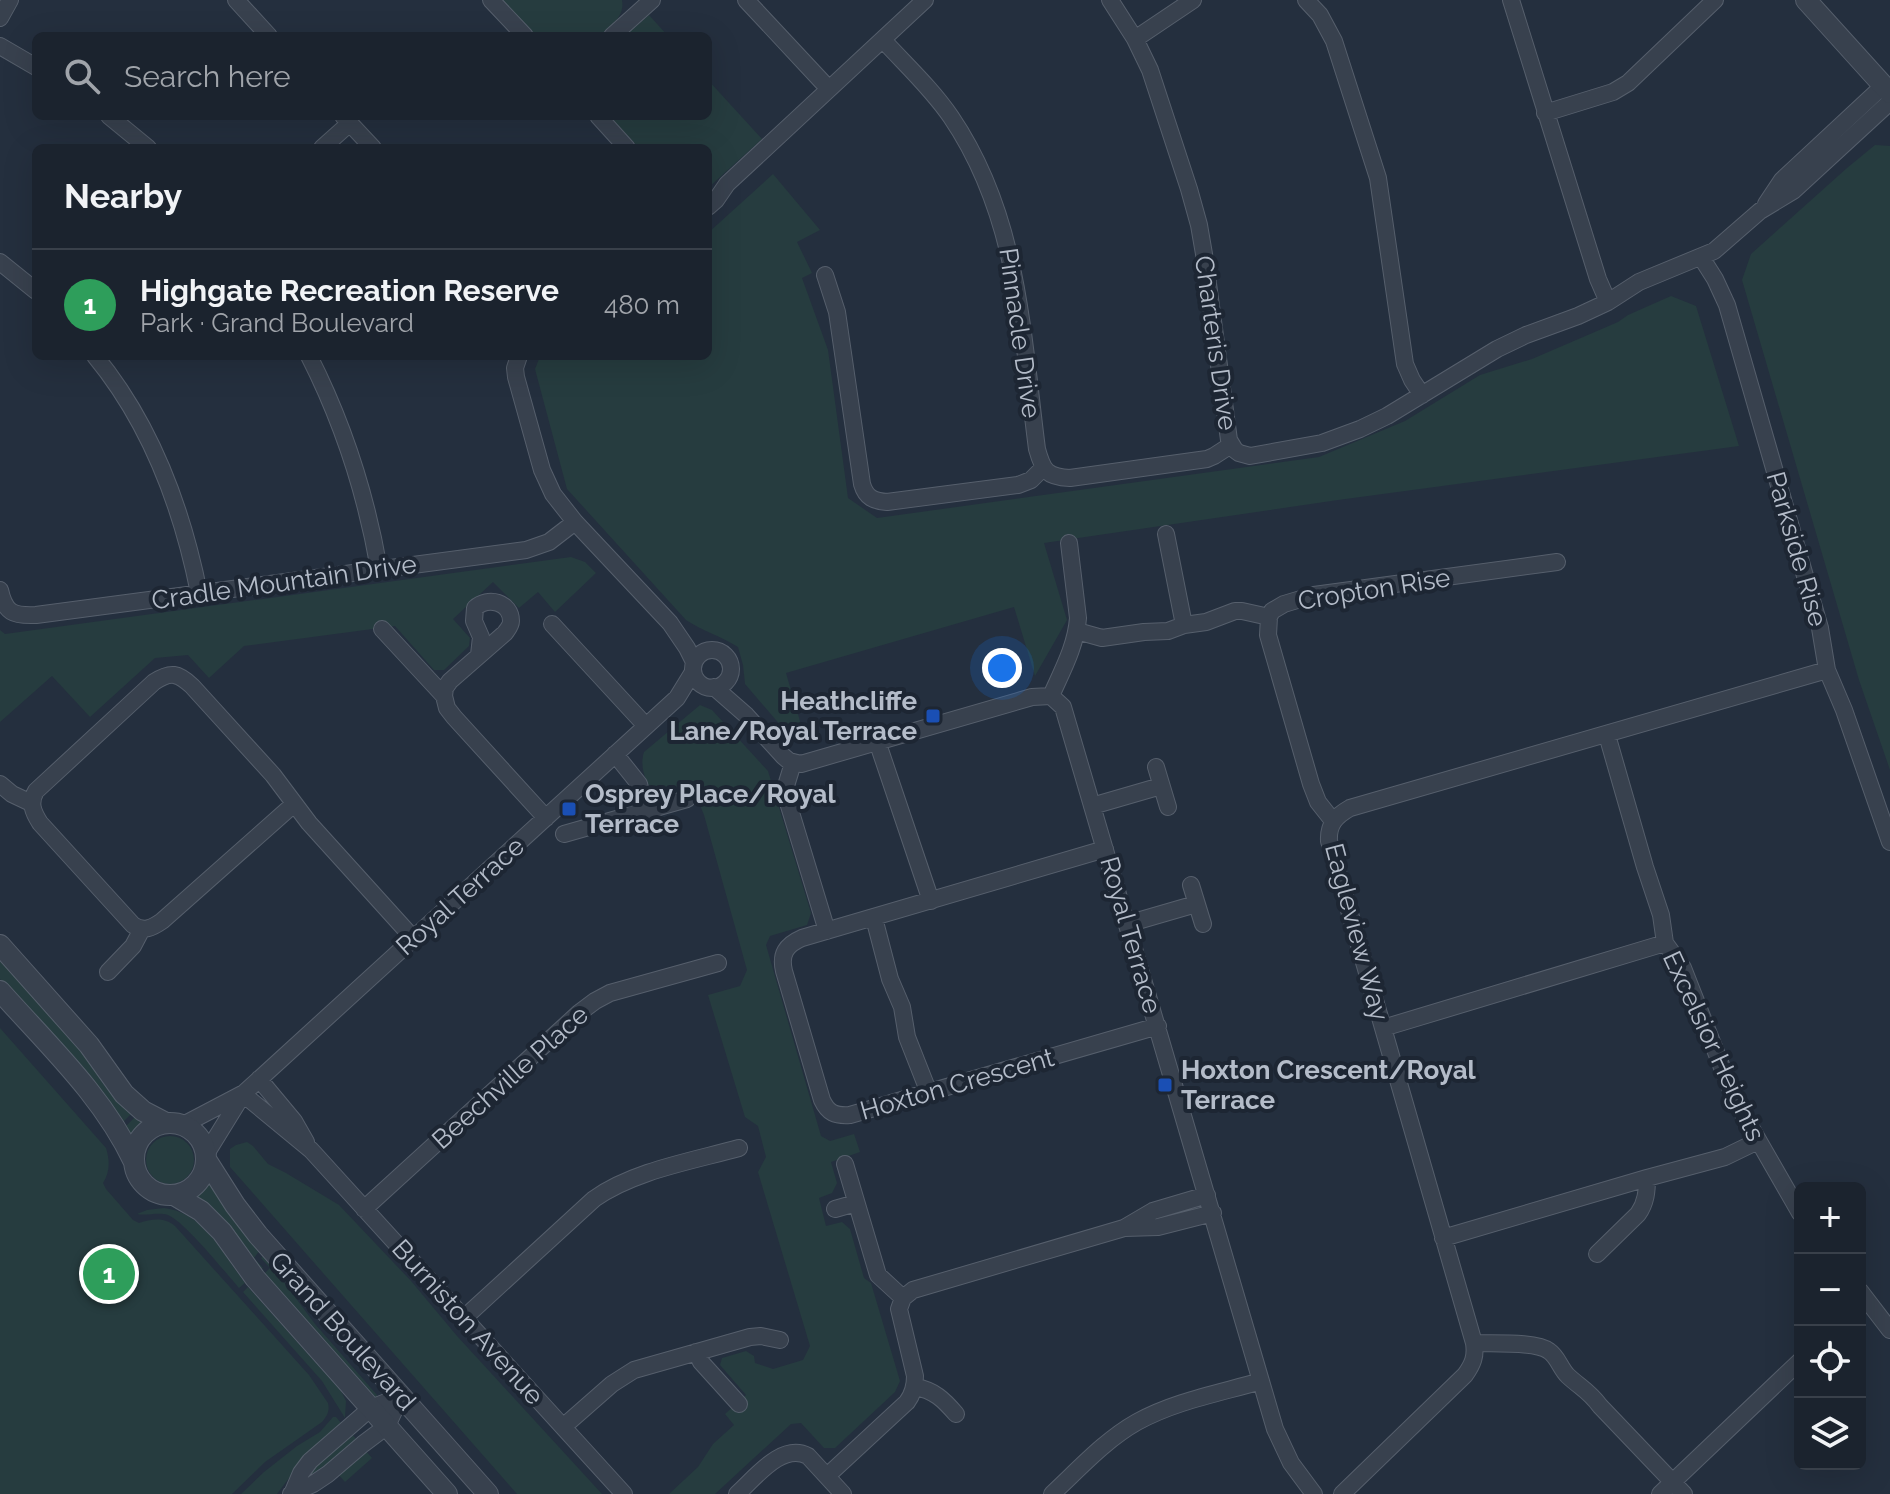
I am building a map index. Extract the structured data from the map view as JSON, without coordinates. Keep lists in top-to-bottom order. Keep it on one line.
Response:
{"streets":{"street":["Pinnacle Drive","Charteris Drive","Parkside Rise","Cradle Mountain Drive","Cropton Rise","Royal Terrace","Eagleview Way","Excelsior Heights","Beechville Place","Hoxton Crescent","Burniston Avenue","Grand Boulevard"]},"crossings":[["Charteris Drive","Parkside Rise"],["Parkside Rise","Eagleview Way"],["Cropton Rise","Eagleview Way"],["Royal Terrace","Hoxton Crescent"],["Royal Terrace","Burniston Avenue"],["Royal Terrace","Grand Boulevard"],["Eagleview Way","Excelsior Heights"],["Beechville Place","Burniston Avenue"]],"places":{"transit":["Heathcliffe Lane/Royal Terrace","Osprey Place/Royal Terrace","Hoxton Crescent/Royal Terrace"]},"page":{"search":"Search here","heading":"Nearby","list":[{"mark":"1","name":"Highgate Recreation Reserve","note":"Park · Grand Boulevard","value":"480 m"}],"map_buttons":["+","−"],"pins":"1"}}
